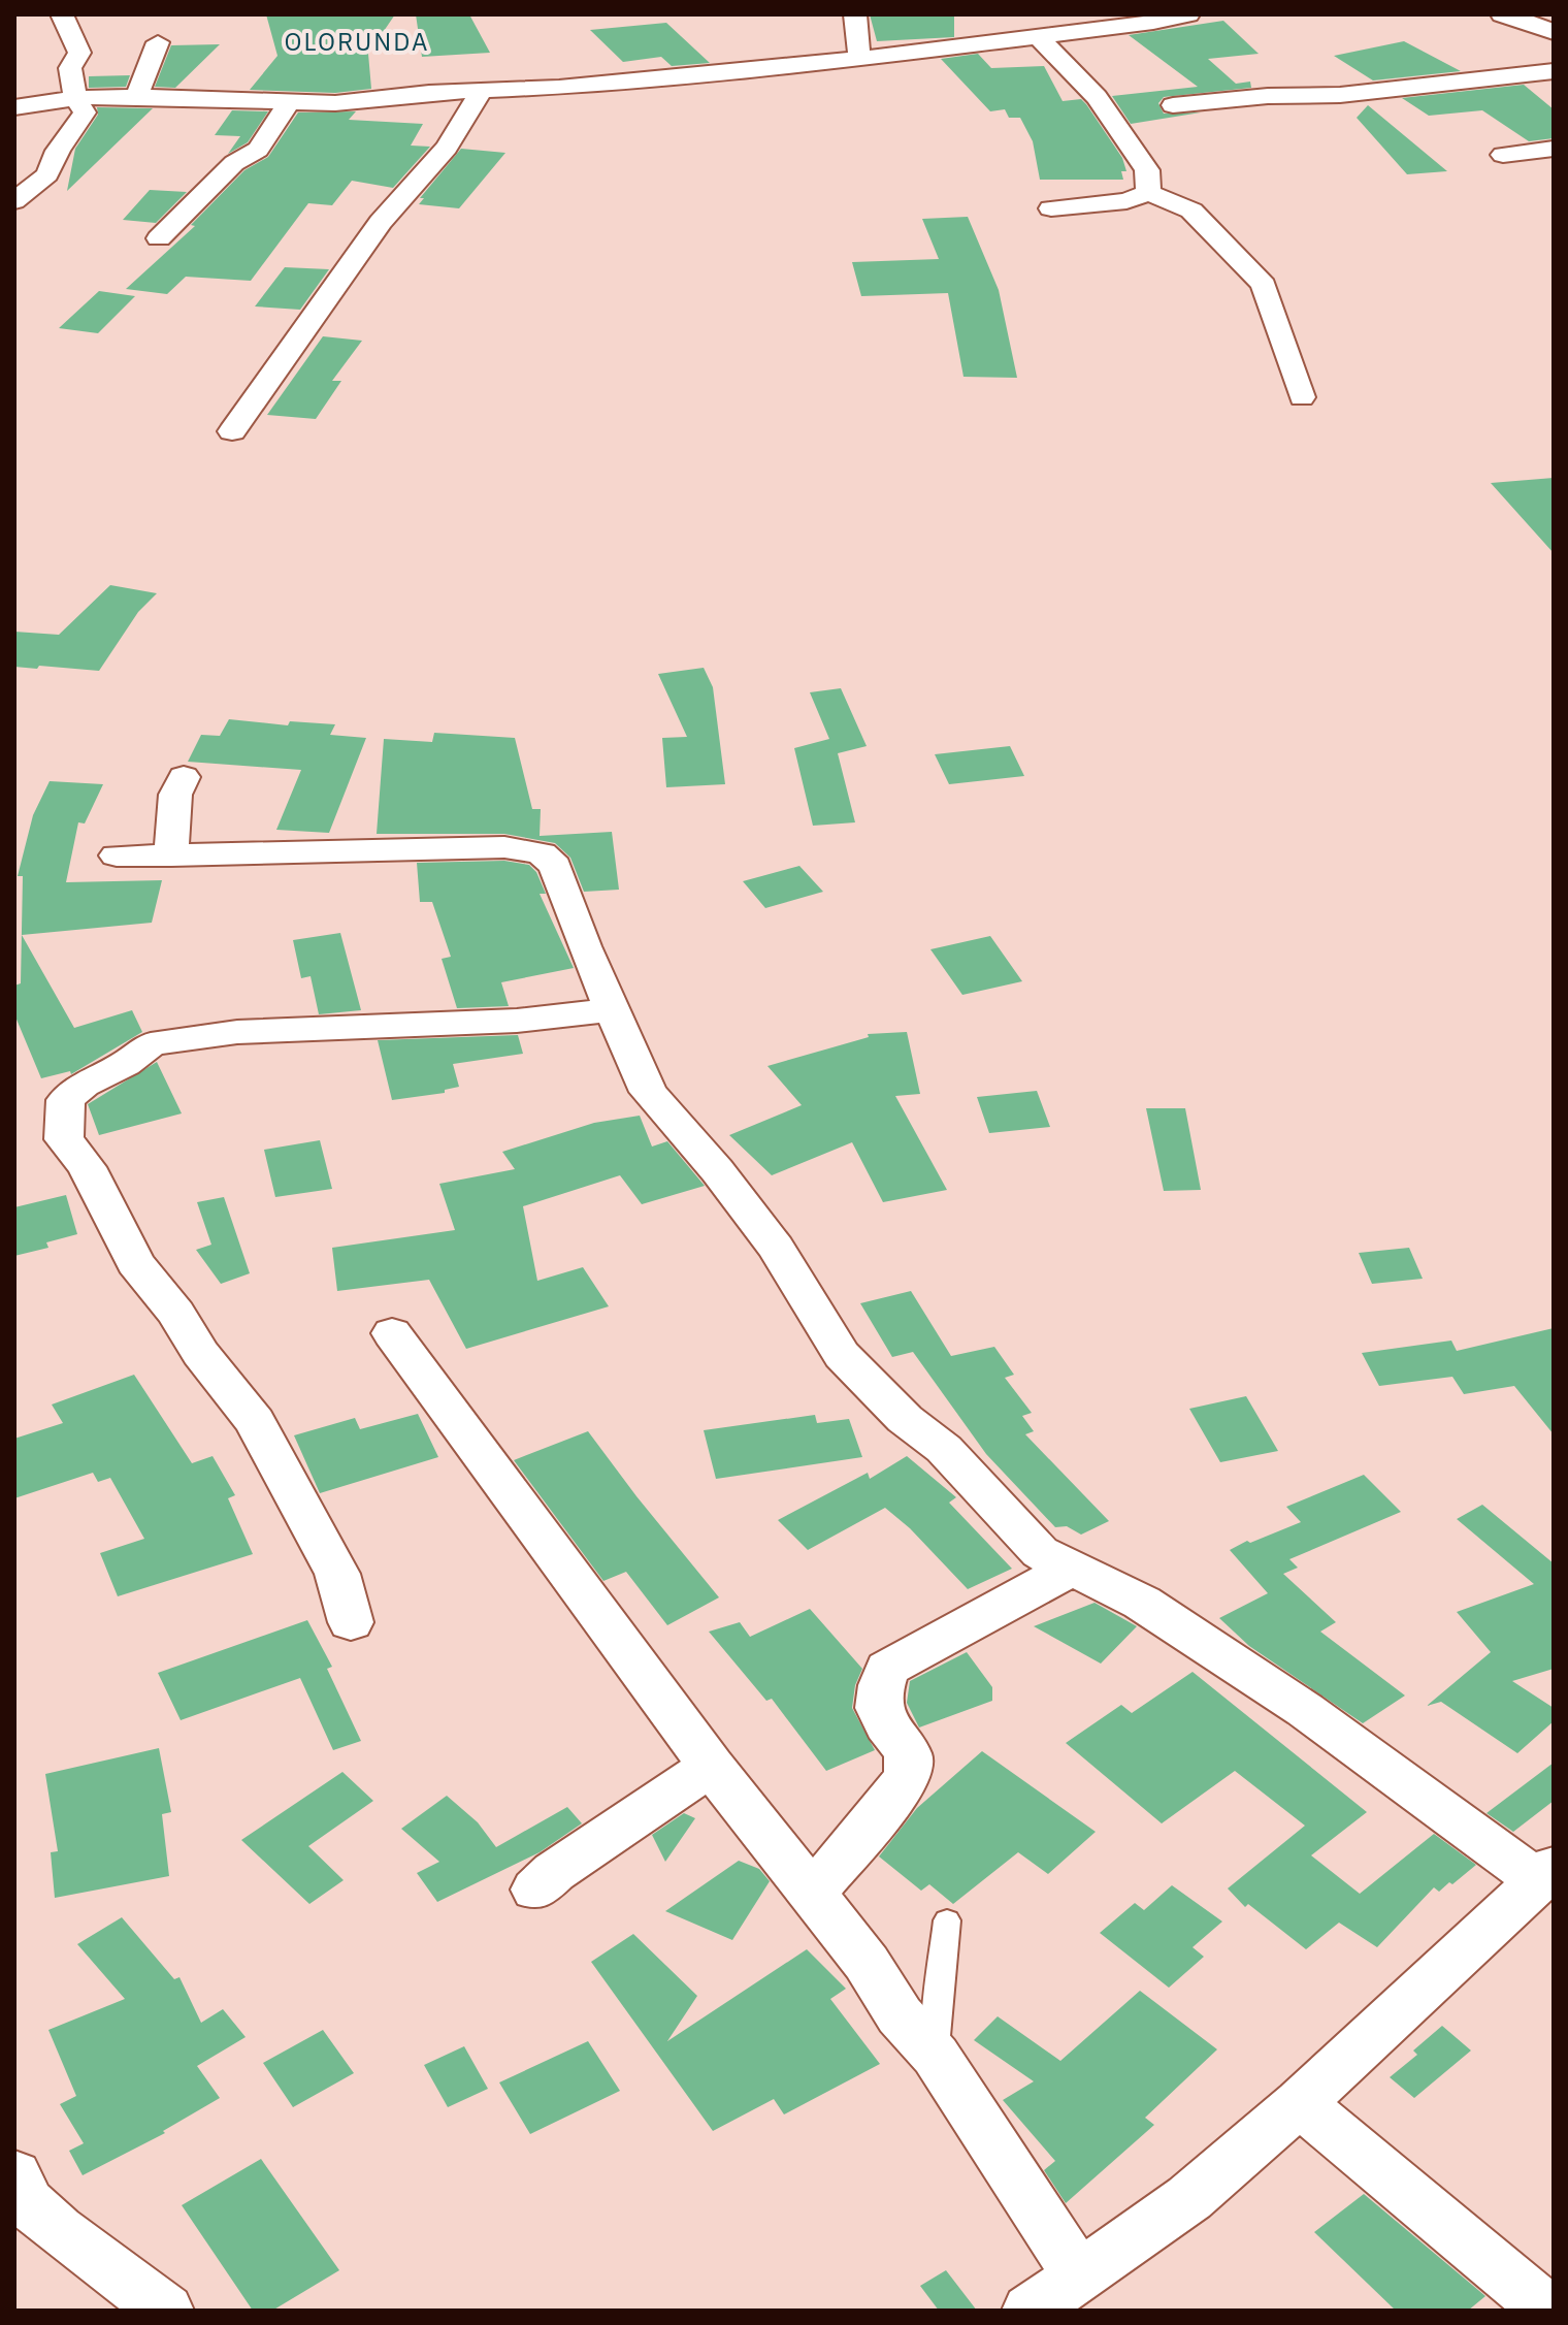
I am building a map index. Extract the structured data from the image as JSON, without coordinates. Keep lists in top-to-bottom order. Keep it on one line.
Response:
{"districts":["OLORUNDA"]}
